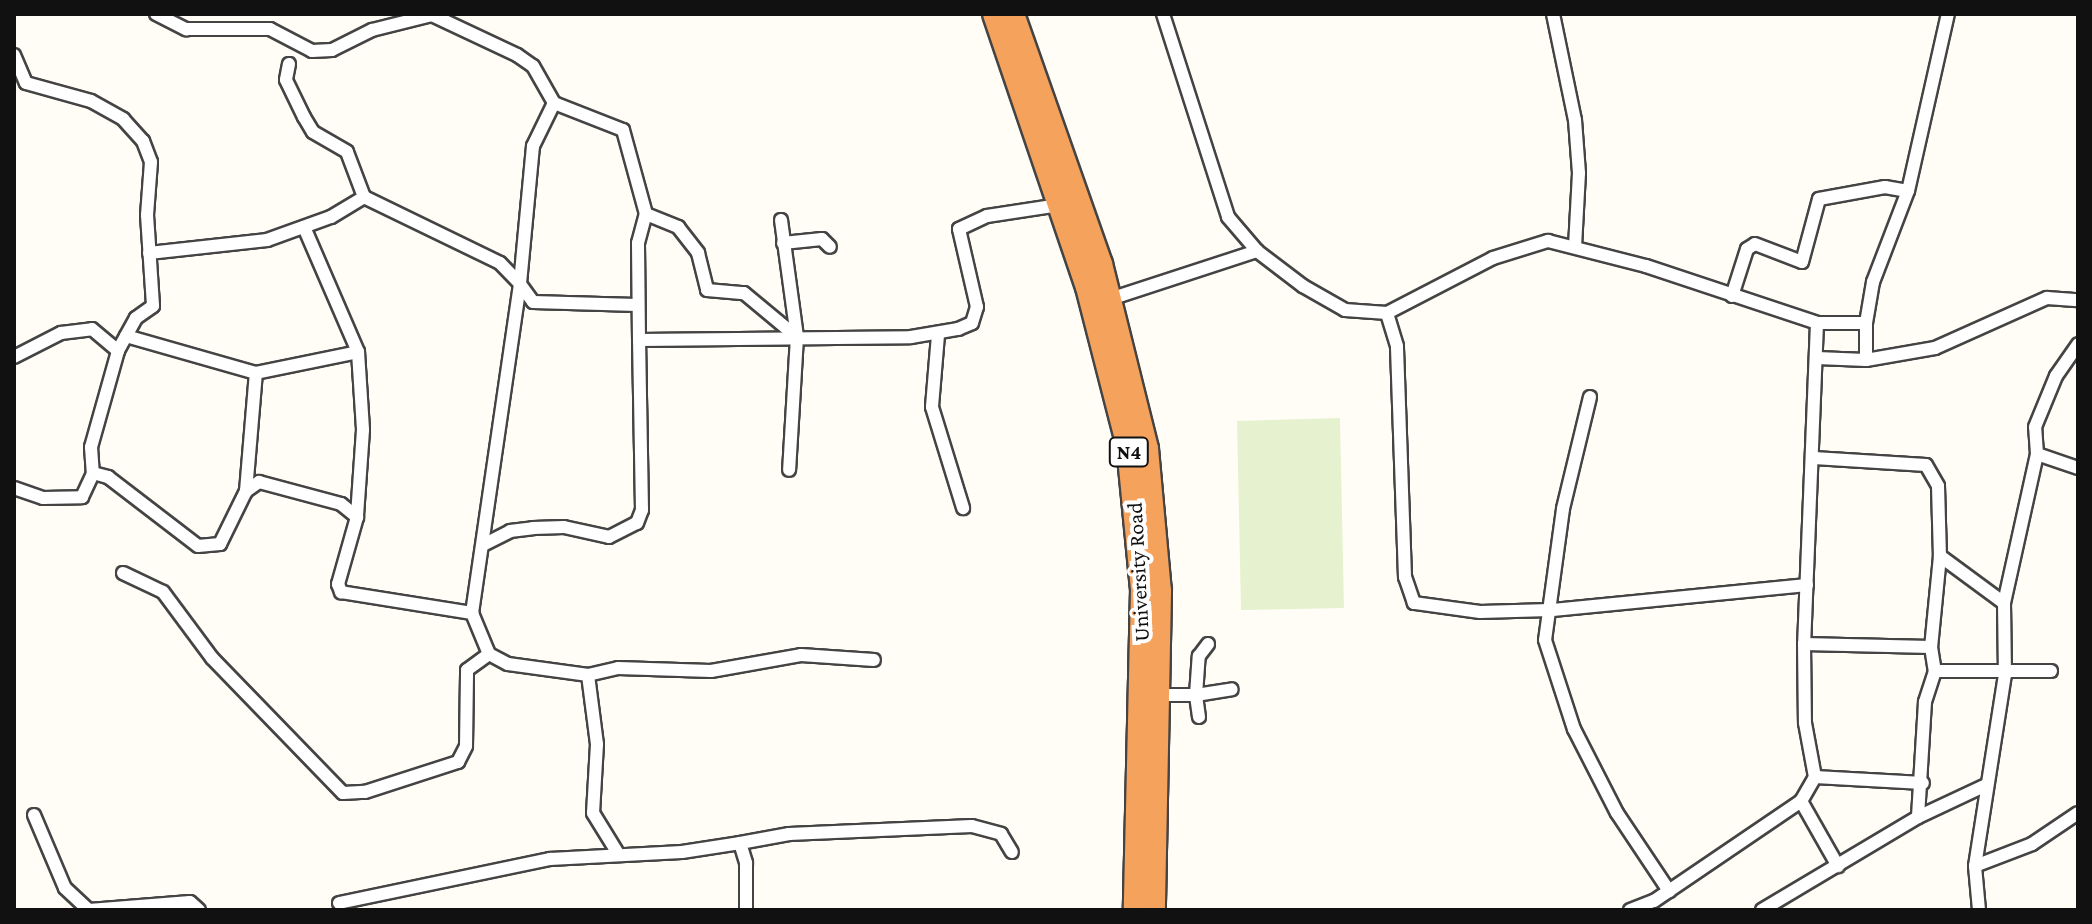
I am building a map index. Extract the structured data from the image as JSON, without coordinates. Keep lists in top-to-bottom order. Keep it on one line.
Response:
{"streets":{"highway":["N4","University Road"]}}
